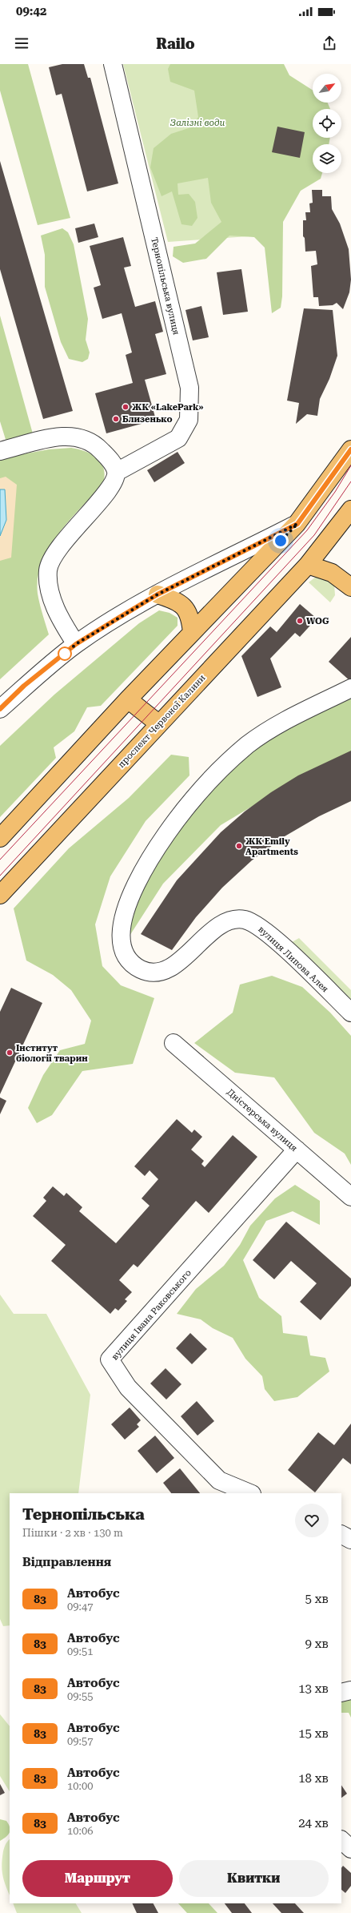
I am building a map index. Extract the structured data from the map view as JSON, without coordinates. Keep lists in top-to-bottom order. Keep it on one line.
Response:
{"streets":{"main road":["проспект Червоної Калини"],"street":["Тернопільська вулиця","вулиця Липова Алея","Дністерська вулиця","вулиця Івана Раковського"]},"crossings":[["Дністерська вулиця","вулиця Івана Раковського"]],"parks":["Залізні води"],"places":["ЖК «LakePark»","Близенько","WOG","ЖК Emily Apartments","Інститут біології тварин"],"lines":["bus line 83"],"north":"top right","page":{"status":"09:42","header":"Railo","heading":[["Тернопільська","Пішки · 2 хв · 130 m"],"Відправлення"],"list":[{"mark":"83","name":"Автобус","note":"09:47","value":"5 хв"},{"mark":"83","name":"Автобус","note":"09:51","value":"9 хв"},{"mark":"83","name":"Автобус","note":"09:55","value":"13 хв"},{"mark":"83","name":"Автобус","note":"09:57","value":"15 хв"},{"mark":"83","name":"Автобус","note":"10:00","value":"18 хв"},{"mark":"83","name":"Автобус","note":"10:06","value":"24 хв"}],"buttons":["Маршрут","Квитки"]}}
